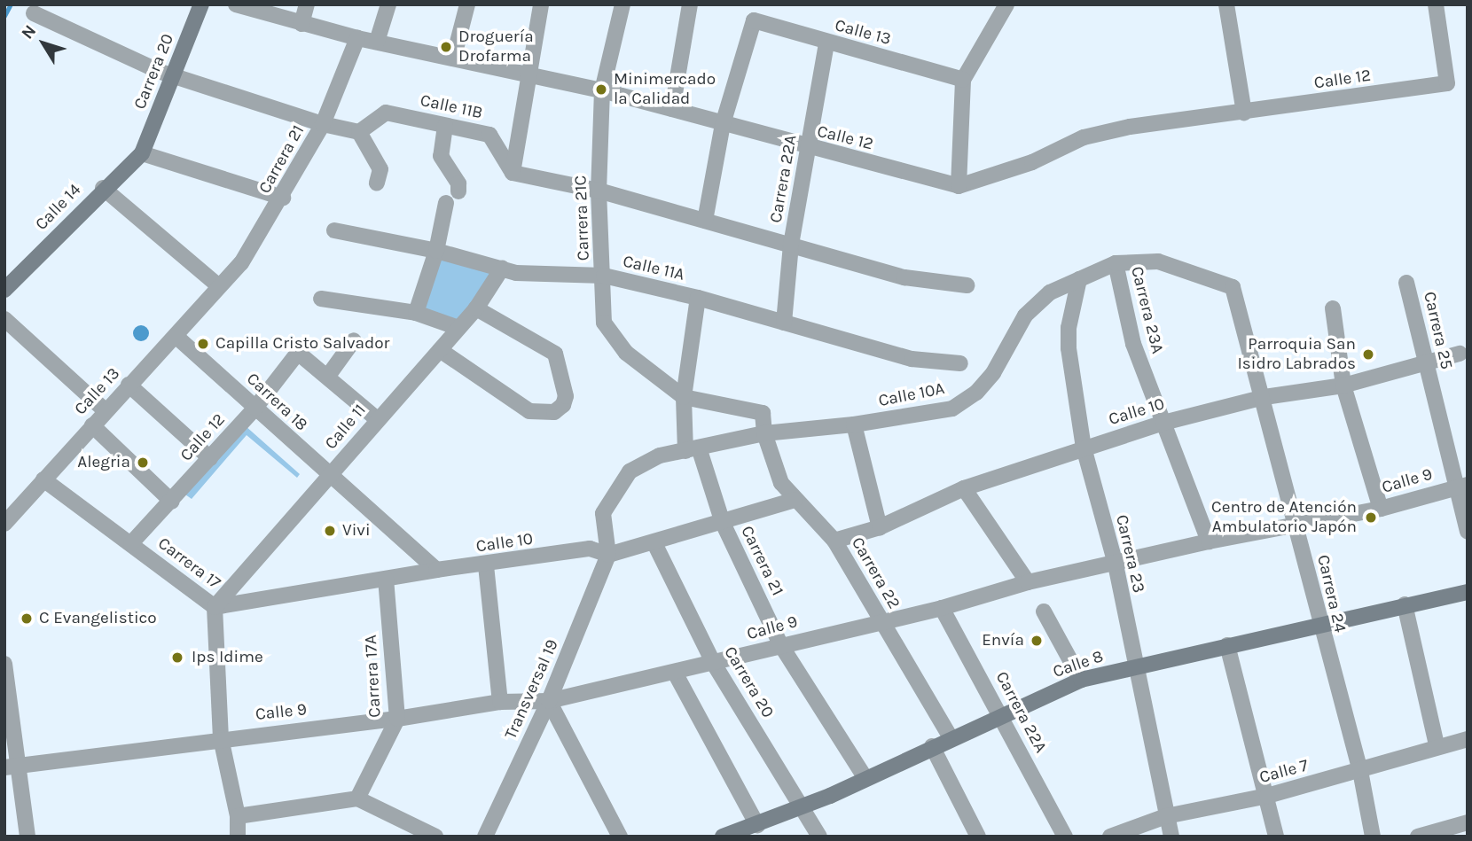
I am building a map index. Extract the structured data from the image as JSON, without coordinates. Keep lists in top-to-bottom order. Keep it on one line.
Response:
{"streets":{"street":["Calle 13","Carrera 20","Calle 12","Calle 11B","Carrera 21","Carrera 22A","Calle 14","Carrera 21C","Calle 11A","Carrera 23A","Carrera 25","Calle 10A","Carrera 18","Calle 10","Calle 11","Calle 9","Carrera 23","Carrera 17","Carrera 22","Carrera 24","Calle 8","Carrera 17A","Transversal 19","Calle 7"]},"crossings":[["Calle 13","Calle 12"],["Calle 13","Carrera 21"],["Calle 13","Carrera 22A"],["Calle 13","Carrera 18"],["Calle 13","Carrera 17"],["Carrera 20","Calle 14"],["Carrera 20","Calle 10"],["Carrera 20","Calle 9"],["Carrera 20","Calle 8"],["Calle 12","Carrera 21"],["Calle 12","Carrera 22A"],["Calle 12","Carrera 21C"],["Calle 12","Carrera 18"],["Calle 12","Carrera 17"],["Carrera 21","Calle 10A"],["Carrera 21","Calle 10"],["Carrera 21","Calle 9"],["Carrera 21","Calle 8"],["Carrera 22A","Calle 11A"],["Carrera 22A","Calle 9"],["Carrera 22A","Calle 8"],["Carrera 21C","Calle 11A"],["Calle 11A","Calle 11"],["Carrera 23A","Calle 10A"],["Carrera 23A","Calle 10"],["Carrera 23A","Calle 9"],["Carrera 25","Calle 10"],["Carrera 25","Calle 9"],["Calle 10A","Calle 10"],["Calle 10A","Carrera 23"],["Calle 10A","Carrera 22"],["Calle 10A","Carrera 24"],["Calle 10A","Transversal 19"],["Carrera 18","Calle 10"],["Carrera 18","Calle 11"],["Calle 10","Calle 11"],["Calle 10","Carrera 23"],["Calle 10","Carrera 17"],["Calle 10","Carrera 22"],["Calle 10","Carrera 24"],["Calle 10","Carrera 17A"],["Calle 10","Transversal 19"],["Calle 11","Carrera 17"],["Calle 9","Carrera 23"],["Calle 9","Carrera 17"],["Calle 9","Carrera 22"],["Calle 9","Carrera 24"],["Calle 9","Carrera 17A"],["Calle 9","Transversal 19"],["Carrera 23","Calle 8"],["Carrera 23","Calle 7"],["Carrera 22","Calle 8"],["Carrera 24","Calle 8"],["Carrera 24","Calle 7"]],"places":["Droguería Drofarma","Minimercado la Calidad","Capilla Cristo Salvador","Parroquia San Isidro Labrados","Alegria","Centro de Atención Ambulatorio Japón","Vivi","C Evangelistico","Envía","Ips Idime"],"north":"top left"}
